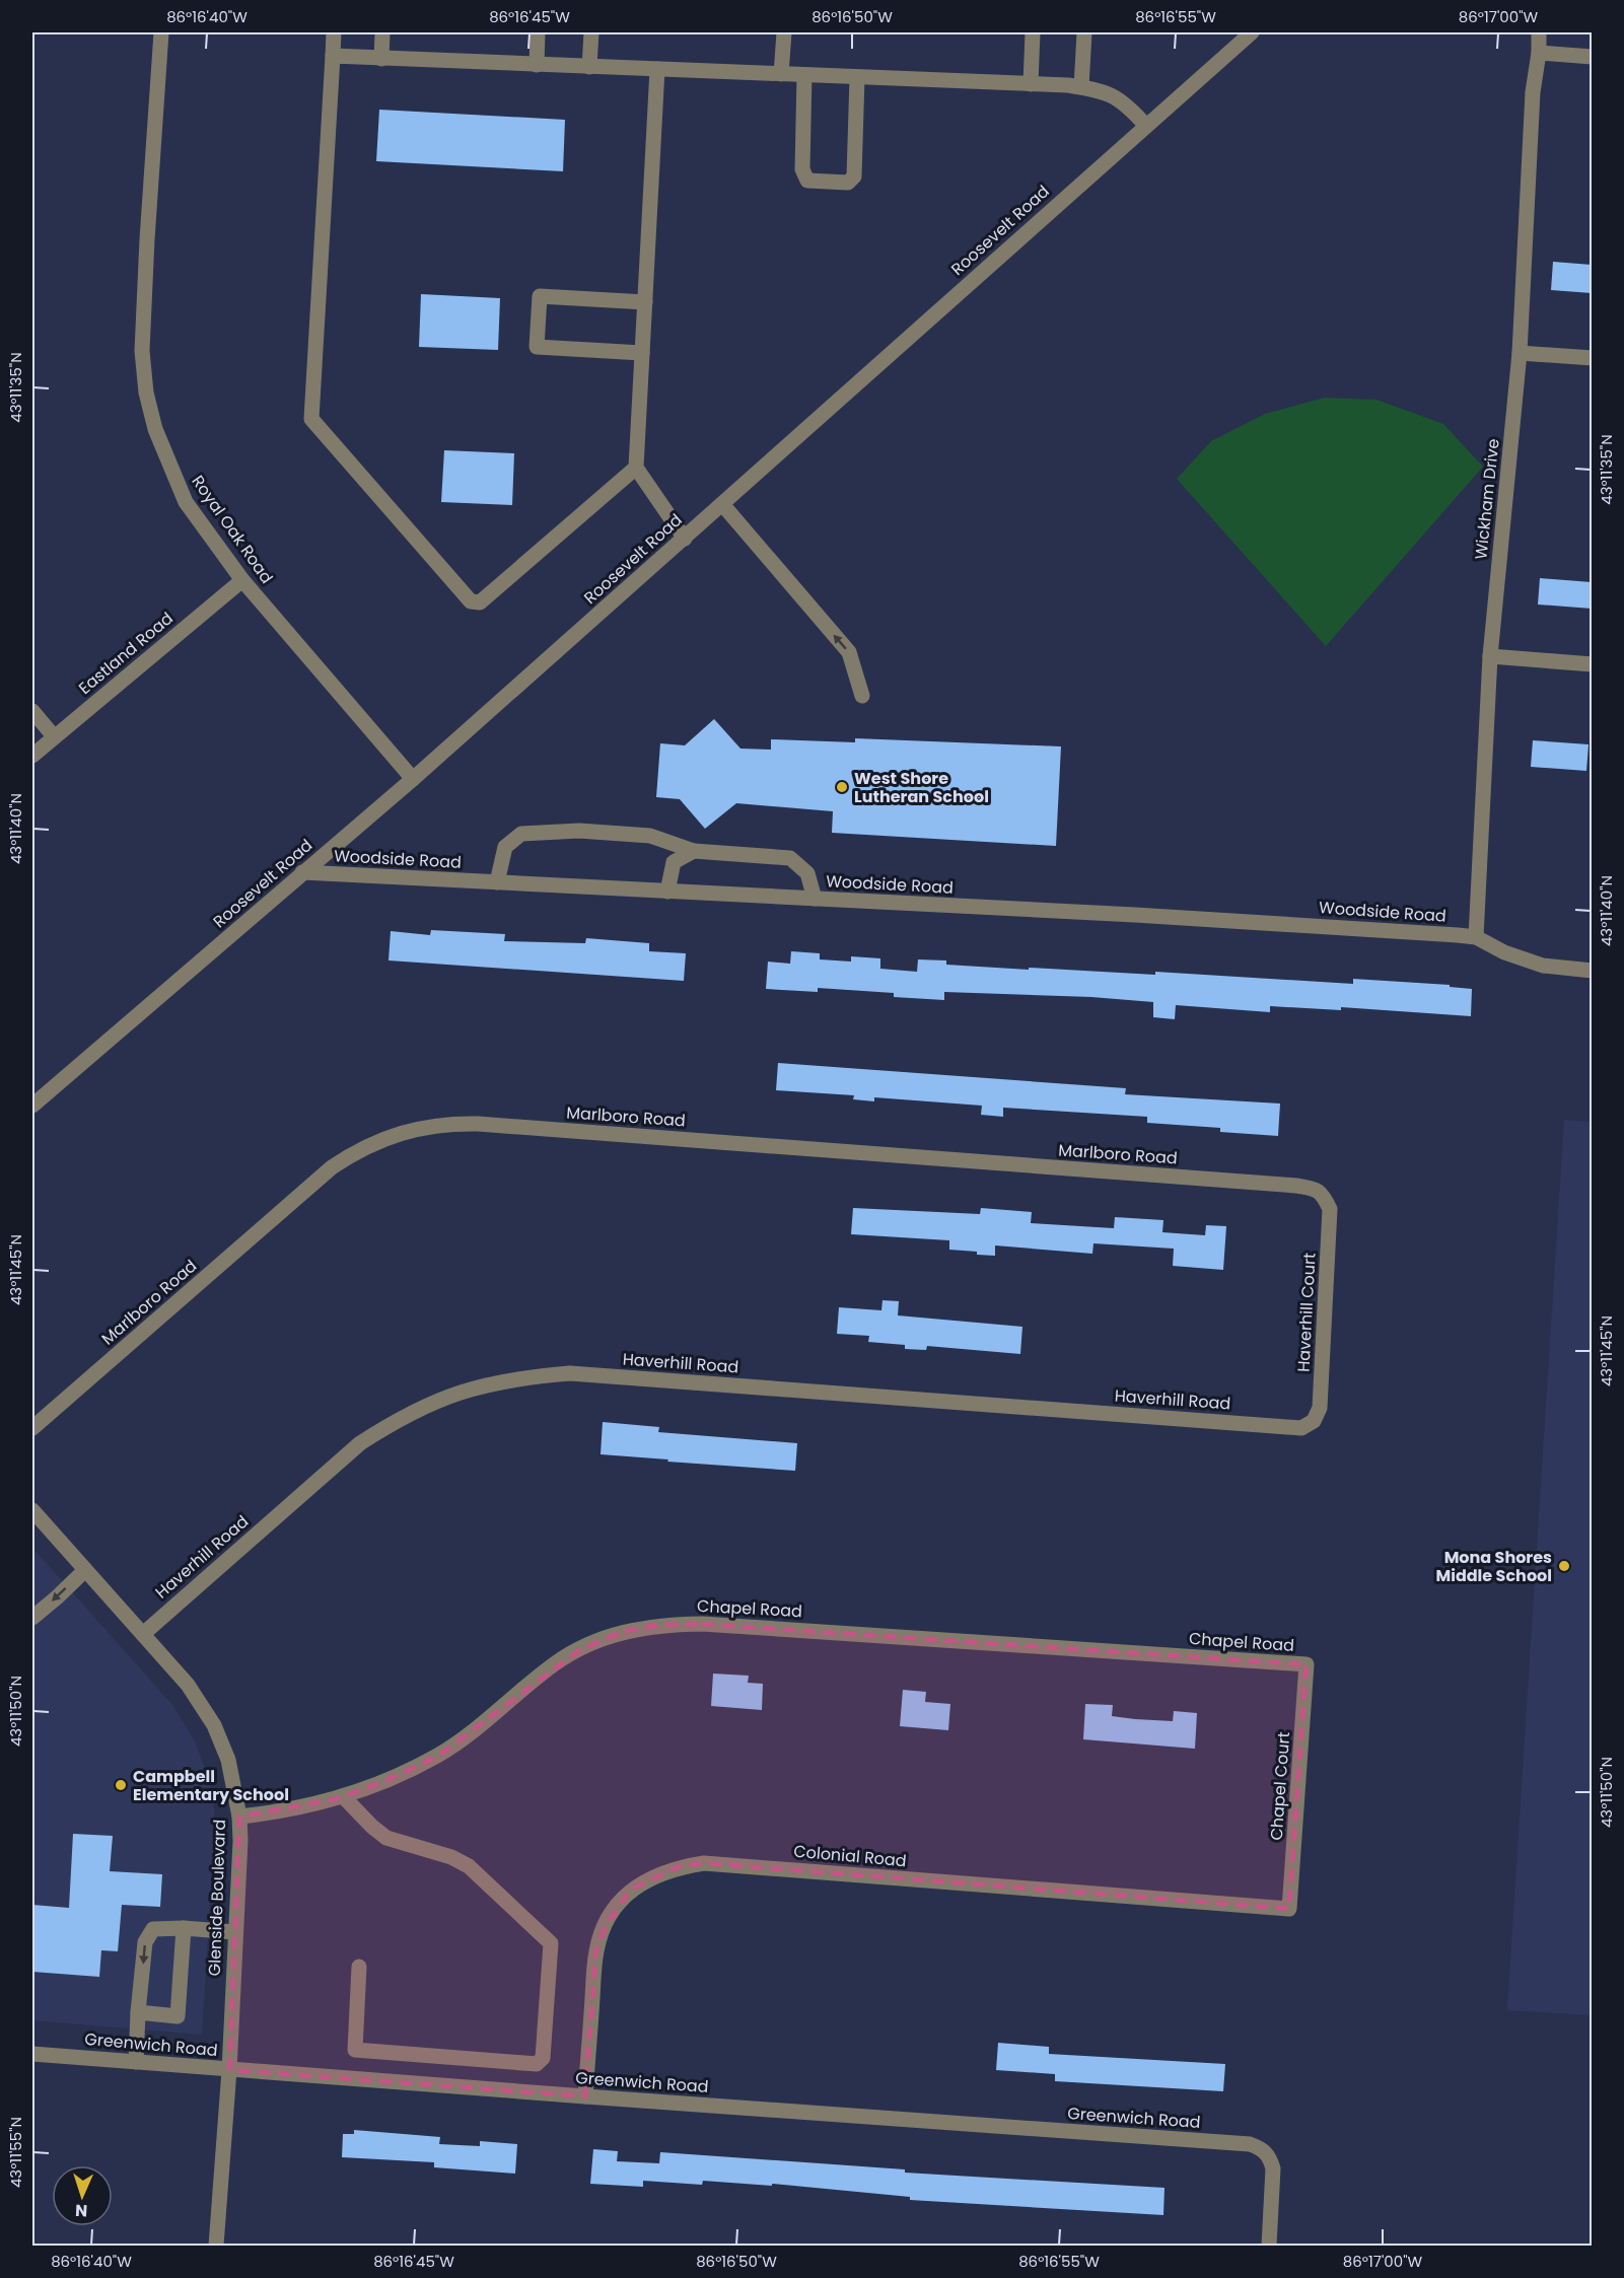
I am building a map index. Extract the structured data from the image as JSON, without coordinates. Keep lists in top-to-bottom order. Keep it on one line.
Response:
{"streets":{"street":["Roosevelt Road","Wickham Drive","Royal Oak Road","Eastland Road","Woodside Road","Marlboro Road","Haverhill Court","Haverhill Road","Chapel Road","Chapel Court","Colonial Road","Glenside Boulevard","Greenwich Road"]},"crossings":[["Roosevelt Road","Royal Oak Road"],["Roosevelt Road","Woodside Road"],["Wickham Drive","Woodside Road"],["Royal Oak Road","Eastland Road"],["Marlboro Road","Haverhill Court"],["Haverhill Court","Haverhill Road"],["Haverhill Road","Glenside Boulevard"],["Chapel Road","Chapel Court"],["Chapel Road","Glenside Boulevard"],["Chapel Court","Colonial Road"],["Colonial Road","Greenwich Road"],["Glenside Boulevard","Greenwich Road"]],"places":["West Shore Lutheran School","Mona Shores Middle School","Campbell Elementary School"],"north":"bottom","coordinates":["86°16'40\"W","86°16'45\"W","86°16'50\"W","86°16'55\"W","86°17'00\"W","43°11'35\"N","43°11'40\"N","43°11'45\"N","43°11'50\"N","43°11'55\"N"]}
